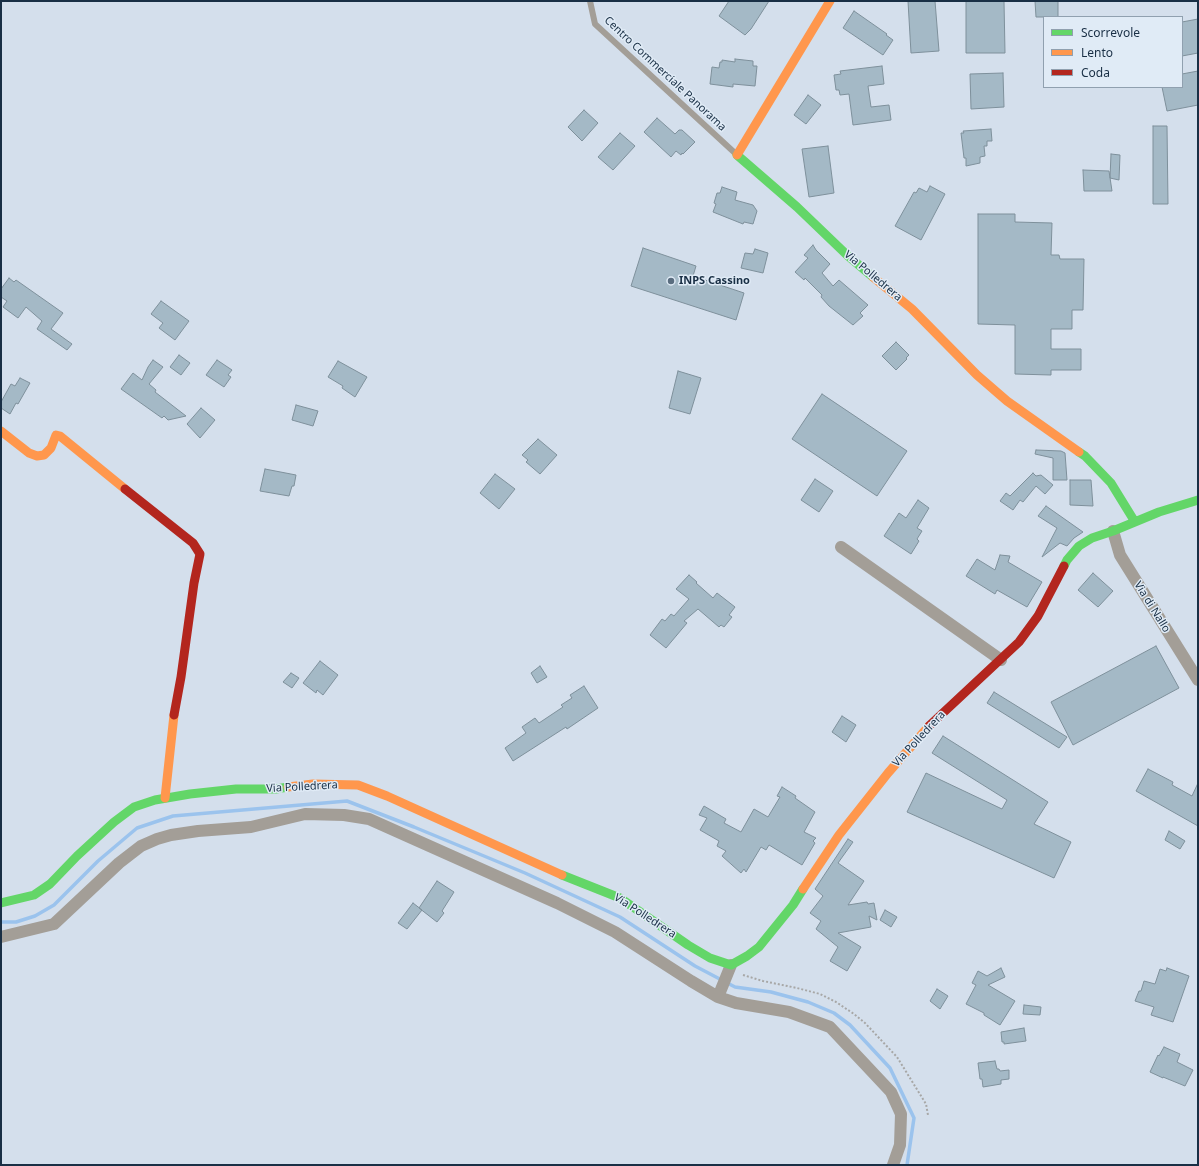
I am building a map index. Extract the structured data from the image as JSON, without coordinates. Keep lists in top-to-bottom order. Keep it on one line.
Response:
{"streets":{"street":["Via Polledrera","Via di Nallo"],"lane":["Centro Commerciale Panorama"]},"crossings":[["Centro Commerciale Panorama","Via Polledrera"],["Via Polledrera","Via di Nallo"]],"places":["INPS Cassino"],"legend":["Scorrevole","Lento","Coda"]}
